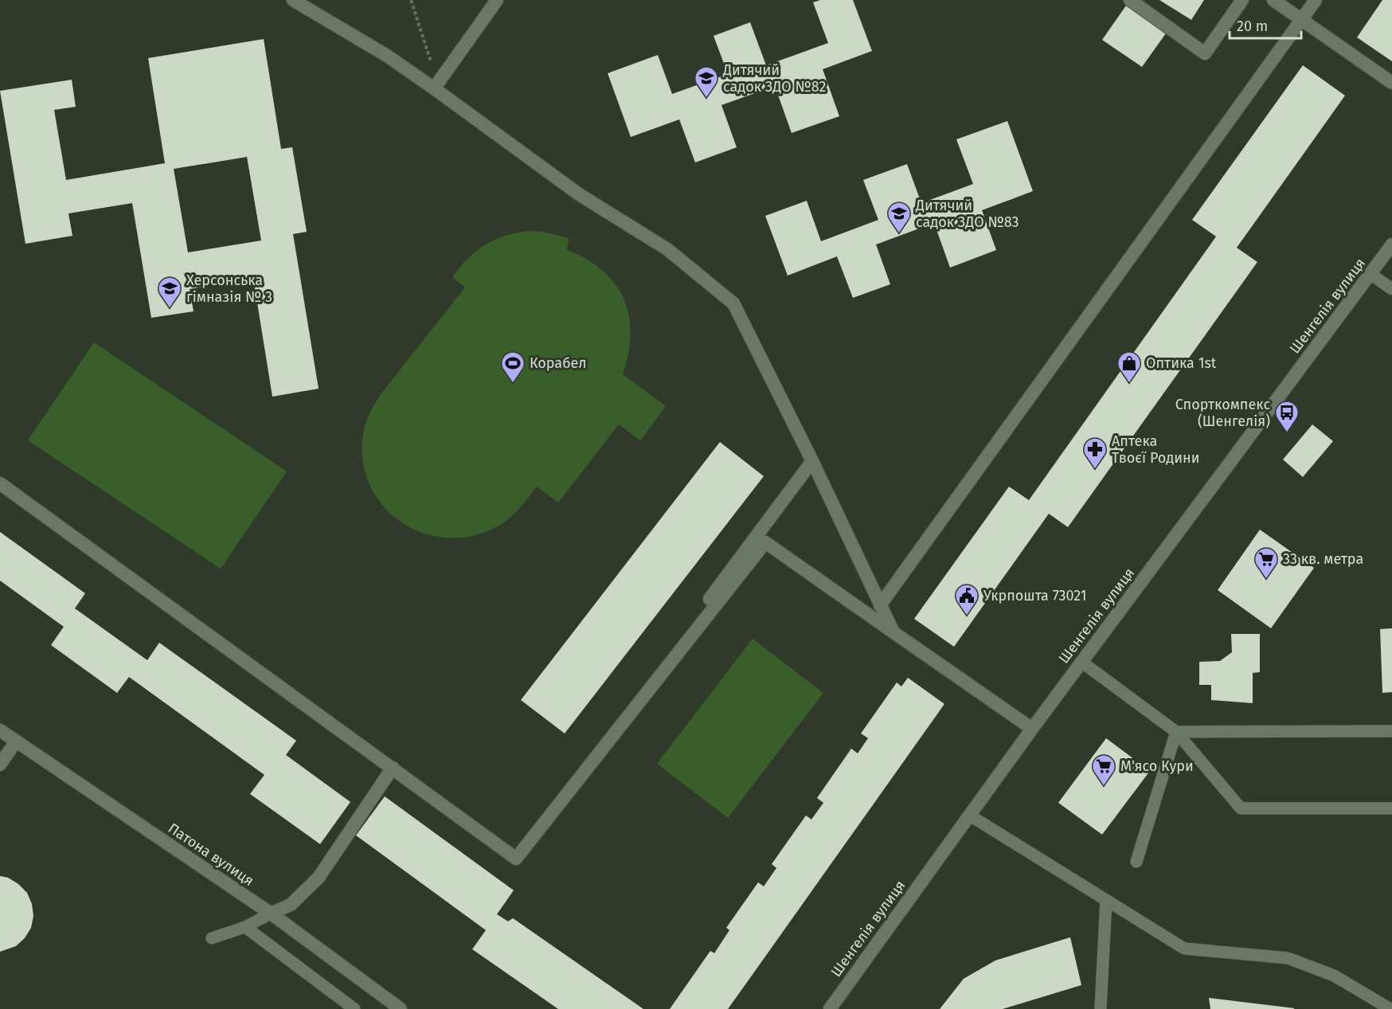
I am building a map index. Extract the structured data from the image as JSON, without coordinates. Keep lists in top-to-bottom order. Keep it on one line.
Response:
{"streets":{"street":["Шенгелія вулиця","Патона вулиця"]},"places":{"school or university":["Дитячий садок ЗДО №82","Дитячий садок ЗДО №83","Херсонська гімназія № 3"],"sports":["Корабел"],"shop":["Оптика 1st"],"bus stop":["Спорткомпекс (Шенгелія)"],"pharmacy":["Аптека Твоєї Родини"],"supermarket":["33 кв. метра","М'ясо Кури"],"public building":["Укрпошта 73021"]},"scale_bar":"20 m"}
